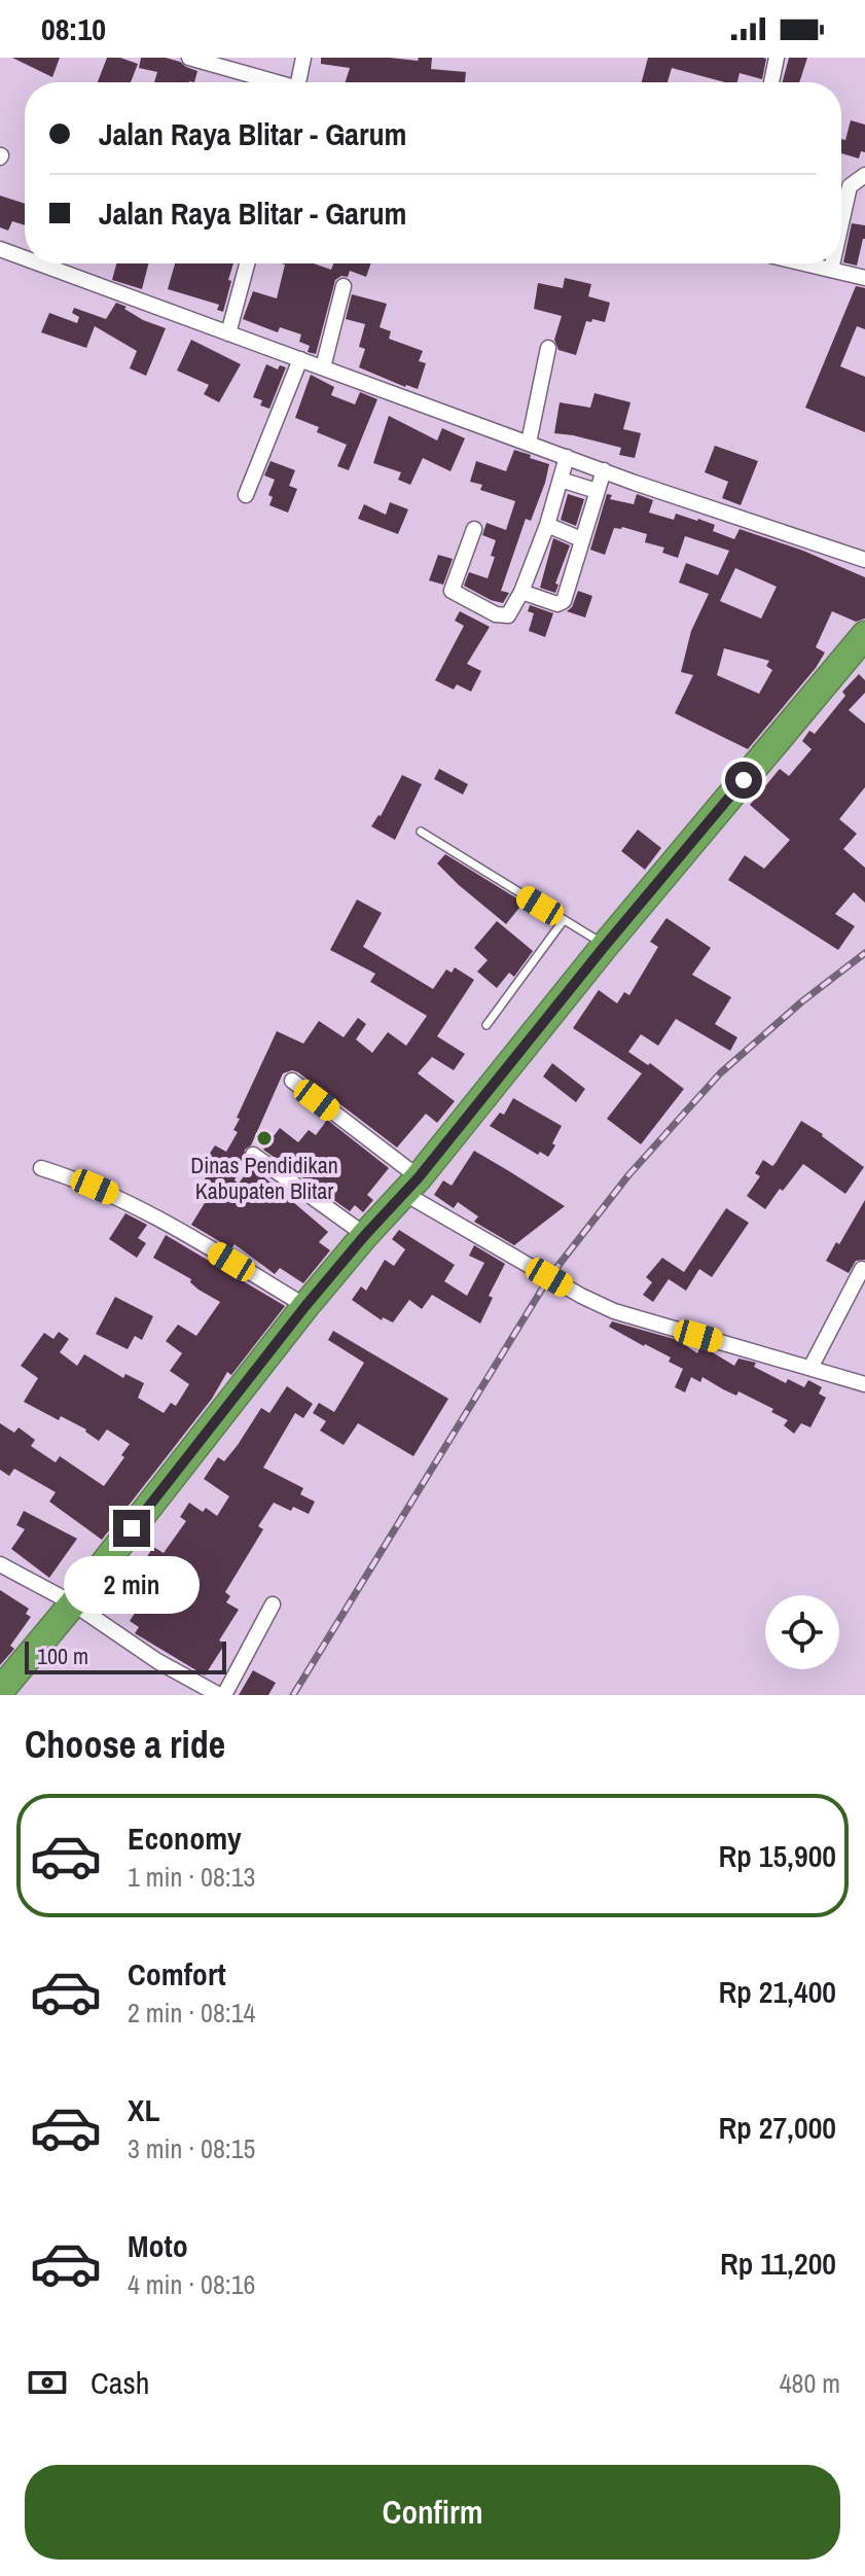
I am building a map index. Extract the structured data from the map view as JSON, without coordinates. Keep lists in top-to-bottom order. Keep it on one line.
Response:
{"places":["Dinas Pendidikan Kabupaten Blitar"],"scale_bar":"100 m","page":{"status":"08:10","banner":["Jalan Raya Blitar - Garum","Jalan Raya Blitar - Garum"],"bubble":"2 min","scale":"100 m","heading":"Choose a ride","list":[{"name":"Economy","note":"1 min · 08:13","value":"Rp 15,900"},{"name":"Comfort","note":"2 min · 08:14","value":"Rp 21,400"},{"name":"XL","note":"3 min · 08:15","value":"Rp 27,000"},{"name":"Moto","note":"4 min · 08:16","value":"Rp 11,200"}],"pay":["Cash","480 m"],"buttons":"Confirm"}}
